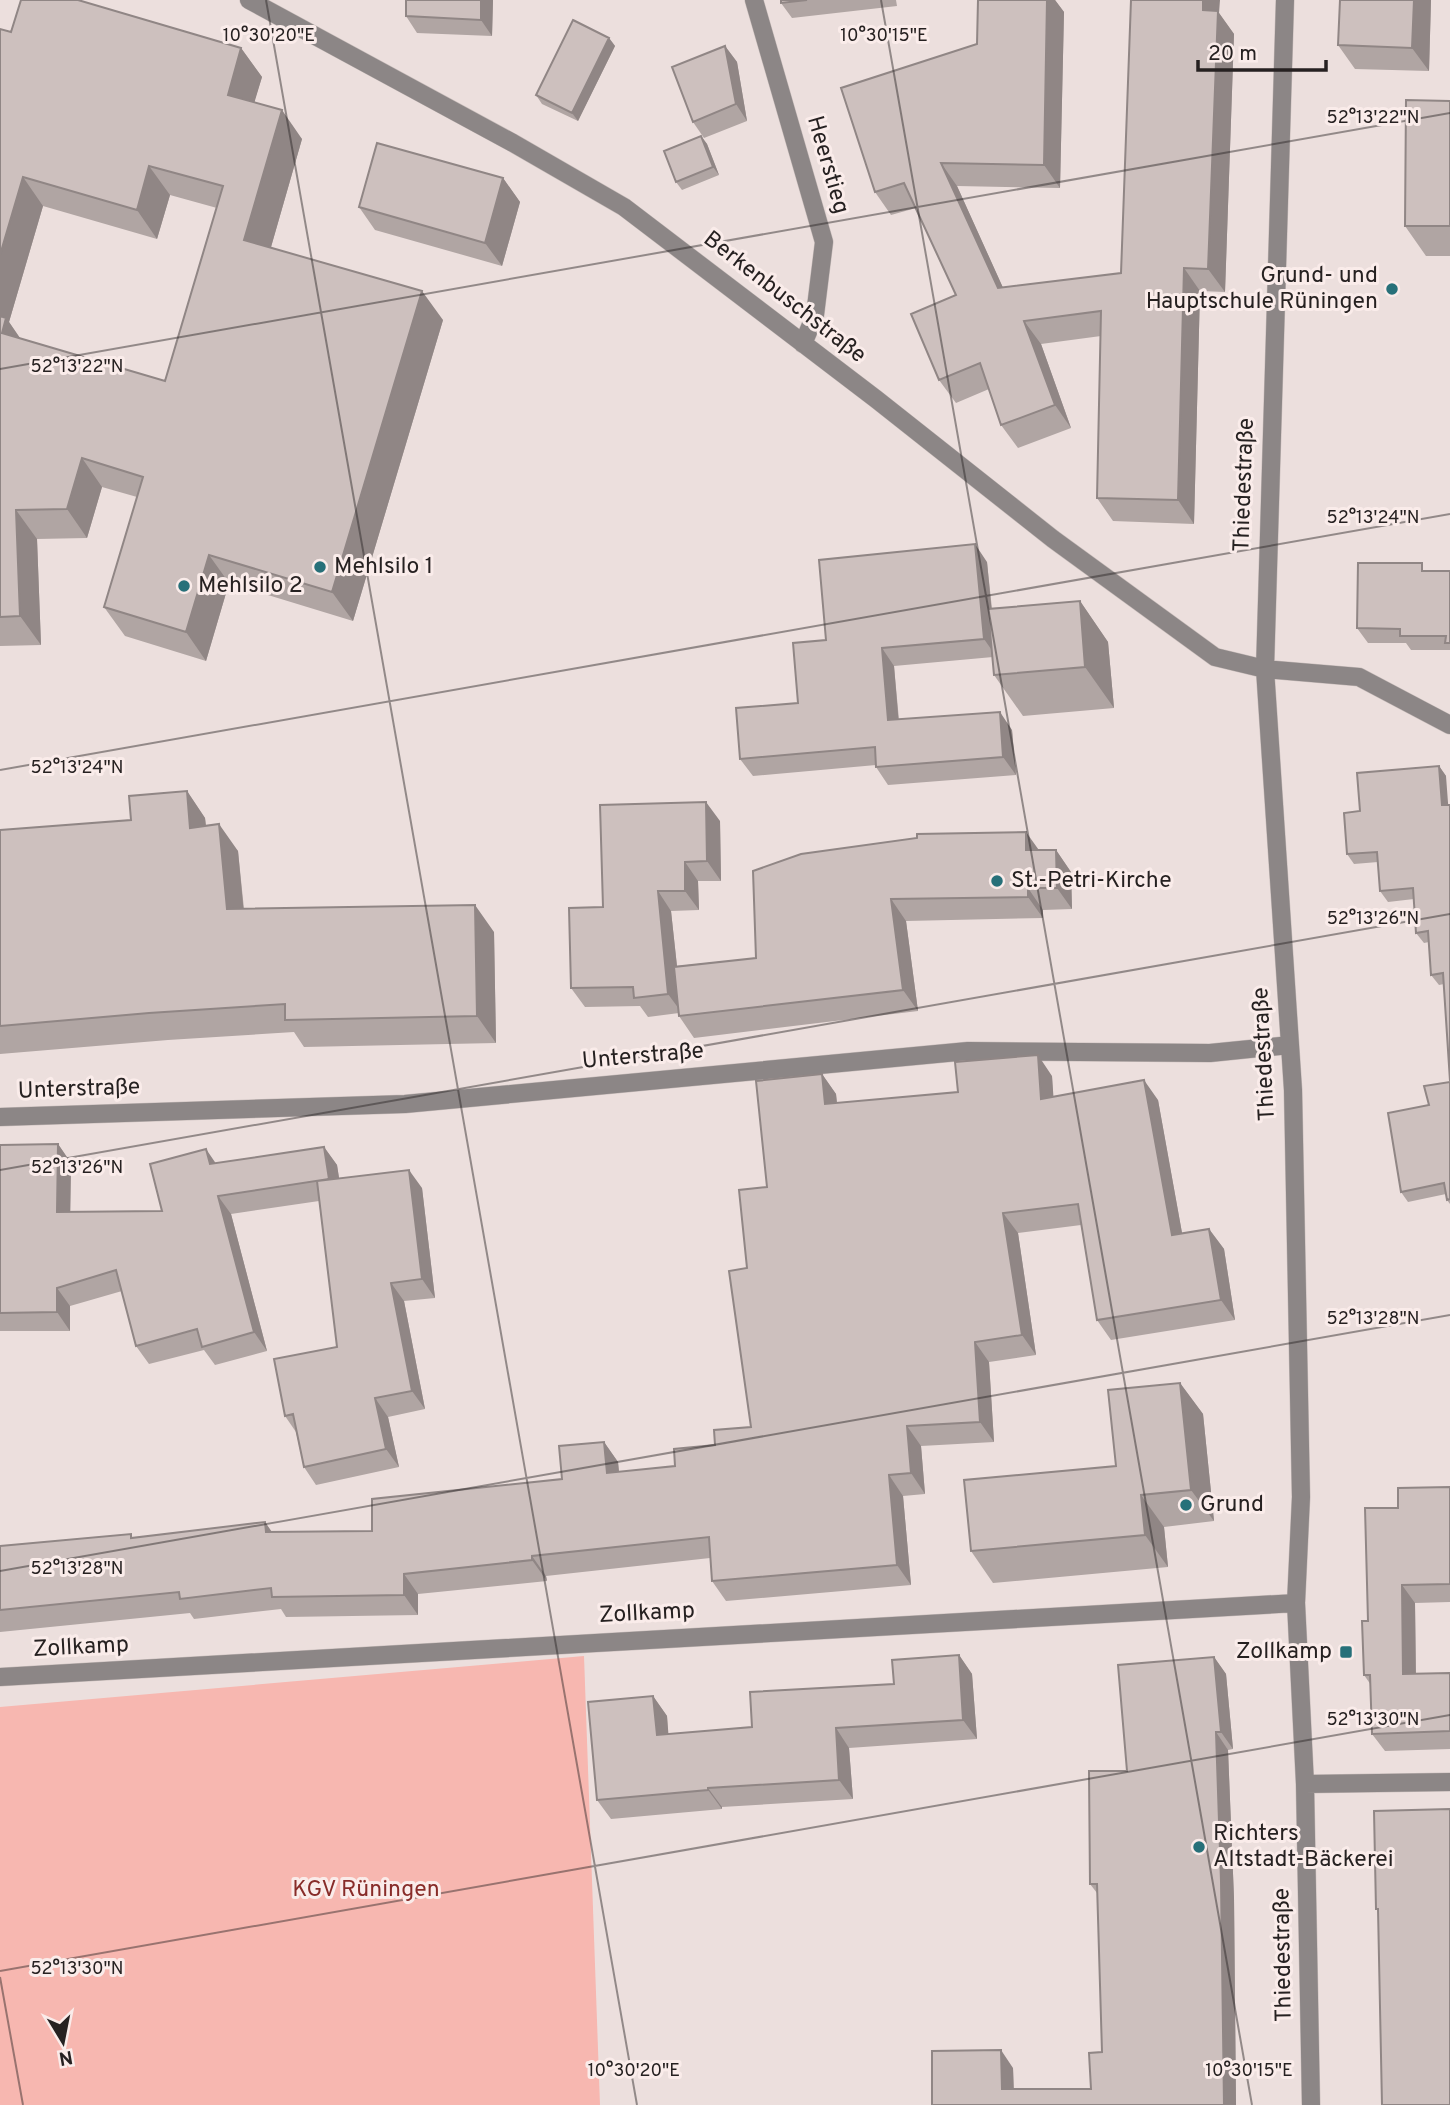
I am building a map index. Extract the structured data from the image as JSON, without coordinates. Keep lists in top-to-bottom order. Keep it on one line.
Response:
{"streets":{"street":["Heerstieg","Berkenbuschstraße","Thiedestraße","Unterstraße","Zollkamp"]},"crossings":[["Heerstieg","Berkenbuschstraße"],["Berkenbuschstraße","Thiedestraße"],["Thiedestraße","Unterstraße"],["Thiedestraße","Zollkamp"]],"parks":["KGV Rüningen"],"places":{"other":["Grund- und Hauptschule Rüningen","Mehlsilo 1","Mehlsilo 2","St.-Petri-Kirche","Grund","Richters Altstadt-Bäckerei"],"transit":["Zollkamp"]},"scale_bar":"20 m","north":"bottom","coordinates":["10°30'20\"E","10°30'15\"E","52°13'22\"N","52°13'24\"N","52°13'26\"N","52°13'28\"N","52°13'30\"N"]}
